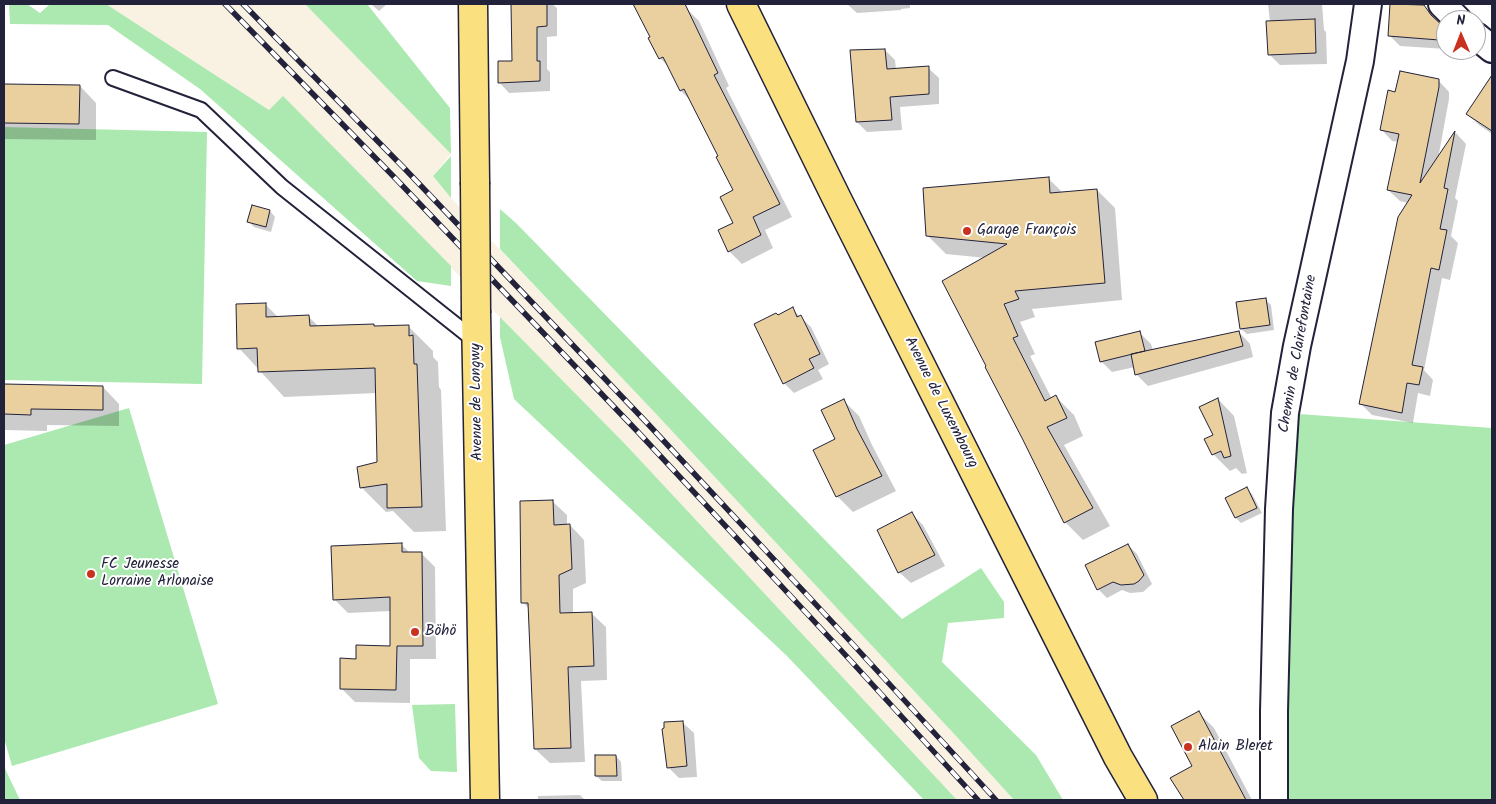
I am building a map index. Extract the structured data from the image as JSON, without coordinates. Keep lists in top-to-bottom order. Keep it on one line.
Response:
{"streets":{"main road":["Avenue de Longwy","Avenue de Luxembourg"],"street":["Chemin de Clairefontaine"]},"places":["Garage François","FC Jeunesse Lorraine Arlonaise","Böhö","Alain Bleret"],"north":"top"}
